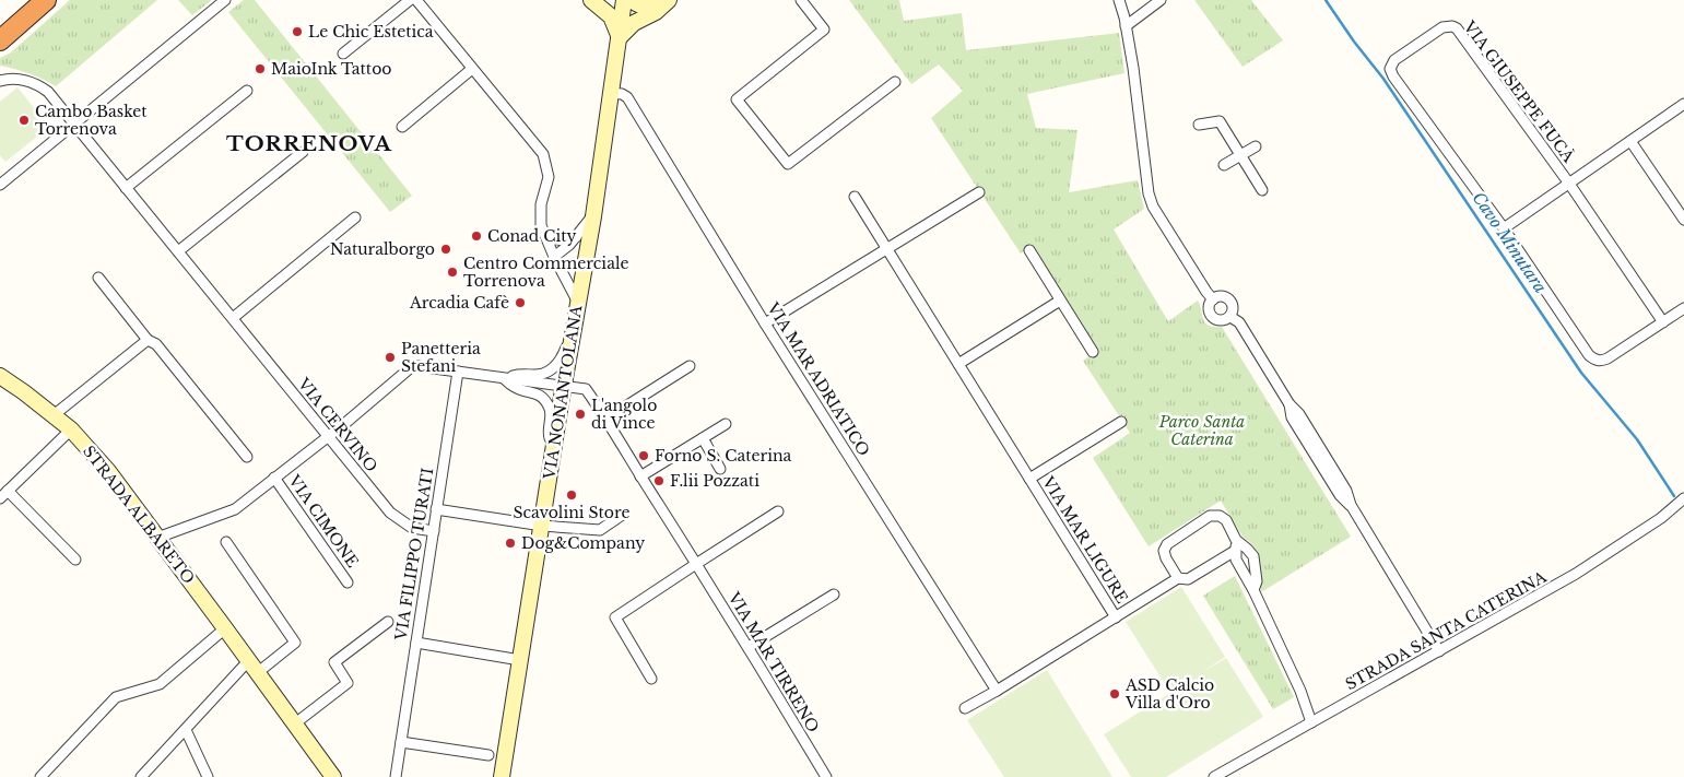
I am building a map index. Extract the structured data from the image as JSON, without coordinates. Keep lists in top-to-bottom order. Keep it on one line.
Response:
{"streets":{"main road":["VIA NONANTOLANA","STRADA ALBARETO"],"street":["VIA GIUSEPPE FUCÀ","VIA MAR ADRIATICO","VIA CERVINO","VIA CIMONE","VIA MAR LIGURE","VIA FILIPPO TURATI","STRADA SANTA CATERINA","VIA MAR TIRRENO"]},"crossings":[["VIA MAR ADRIATICO","VIA NONANTOLANA"],["VIA NONANTOLANA","VIA CIMONE"],["VIA NONANTOLANA","VIA MAR TIRRENO"],["VIA CERVINO","VIA CIMONE"],["VIA CERVINO","VIA FILIPPO TURATI"],["STRADA ALBARETO","VIA CIMONE"],["VIA CIMONE","VIA FILIPPO TURATI"],["VIA CIMONE","VIA MAR TIRRENO"]],"districts":["TORRENOVA"],"water":["Cavo Minutara"],"parks":["Parco Santa Caterina"],"places":["Le Chic Estetica","MaioInk Tattoo","Cambo Basket Torrenova","Conad City","Naturalborgo","Centro Commerciale Torrenova","Arcadia Cafè","Panetteria Stefani","L'angolo di Vince","Forno S. Caterina","F.lii Pozzati","Scavolini Store","Dog&Company","ASD Calcio Villa d'Oro"]}
